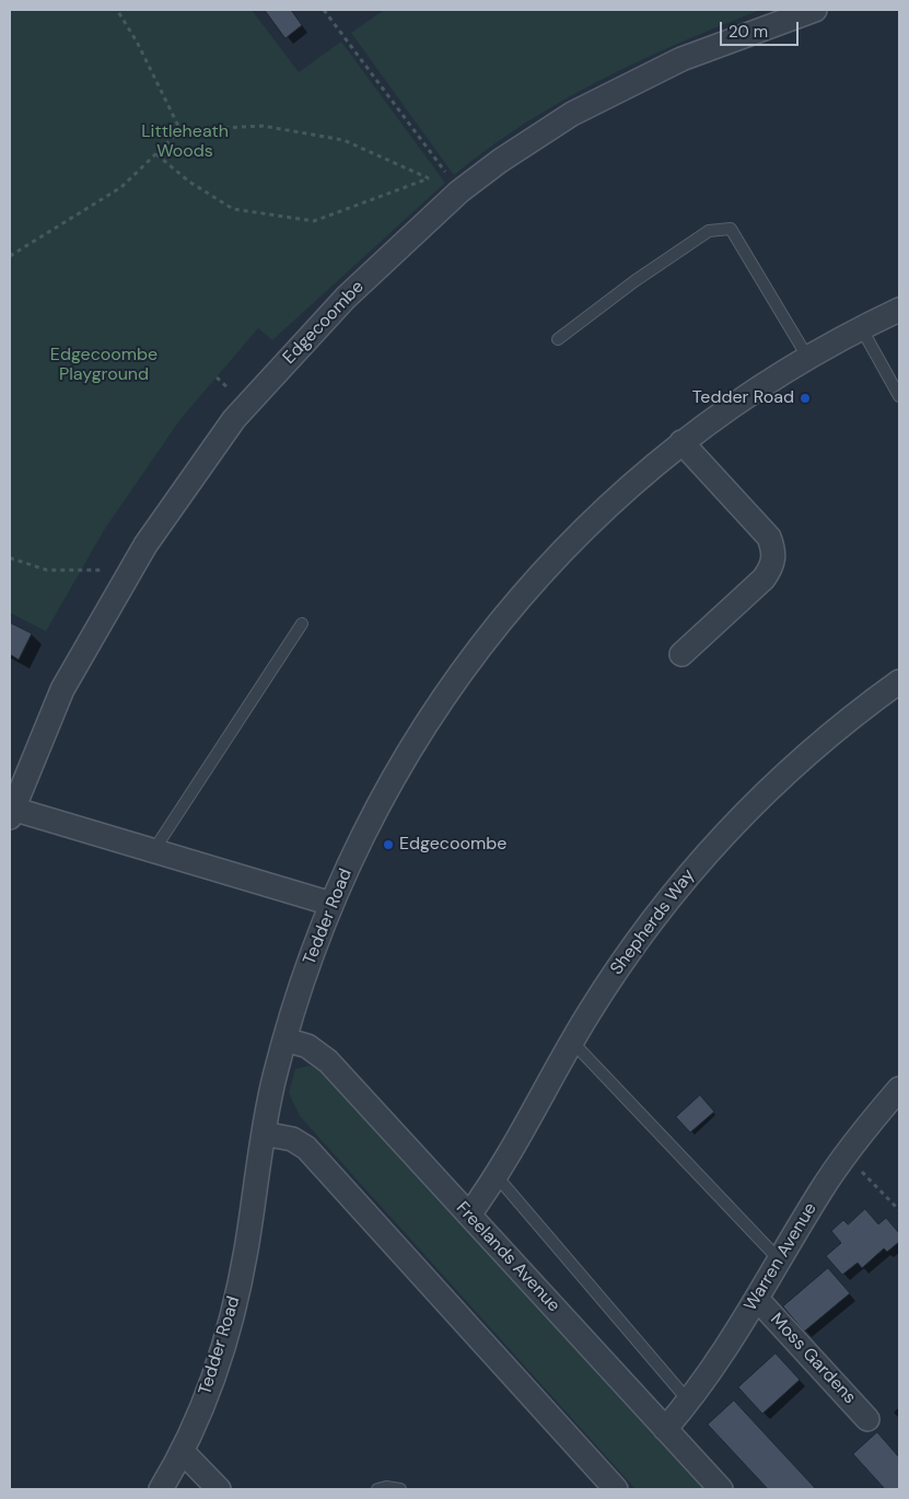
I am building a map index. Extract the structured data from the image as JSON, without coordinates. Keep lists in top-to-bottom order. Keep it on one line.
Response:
{"streets":{"street":["Edgecoombe","Tedder Road","Shepherds Way","Freelands Avenue","Warren Avenue","Moss Gardens"]},"crossings":[["Tedder Road","Freelands Avenue"],["Shepherds Way","Freelands Avenue"],["Freelands Avenue","Warren Avenue"],["Warren Avenue","Moss Gardens"]],"parks":["Littleheath Woods","Edgecoombe Playground"],"places":["Tedder Road","Edgecoombe"],"scale_bar":"20 m"}
